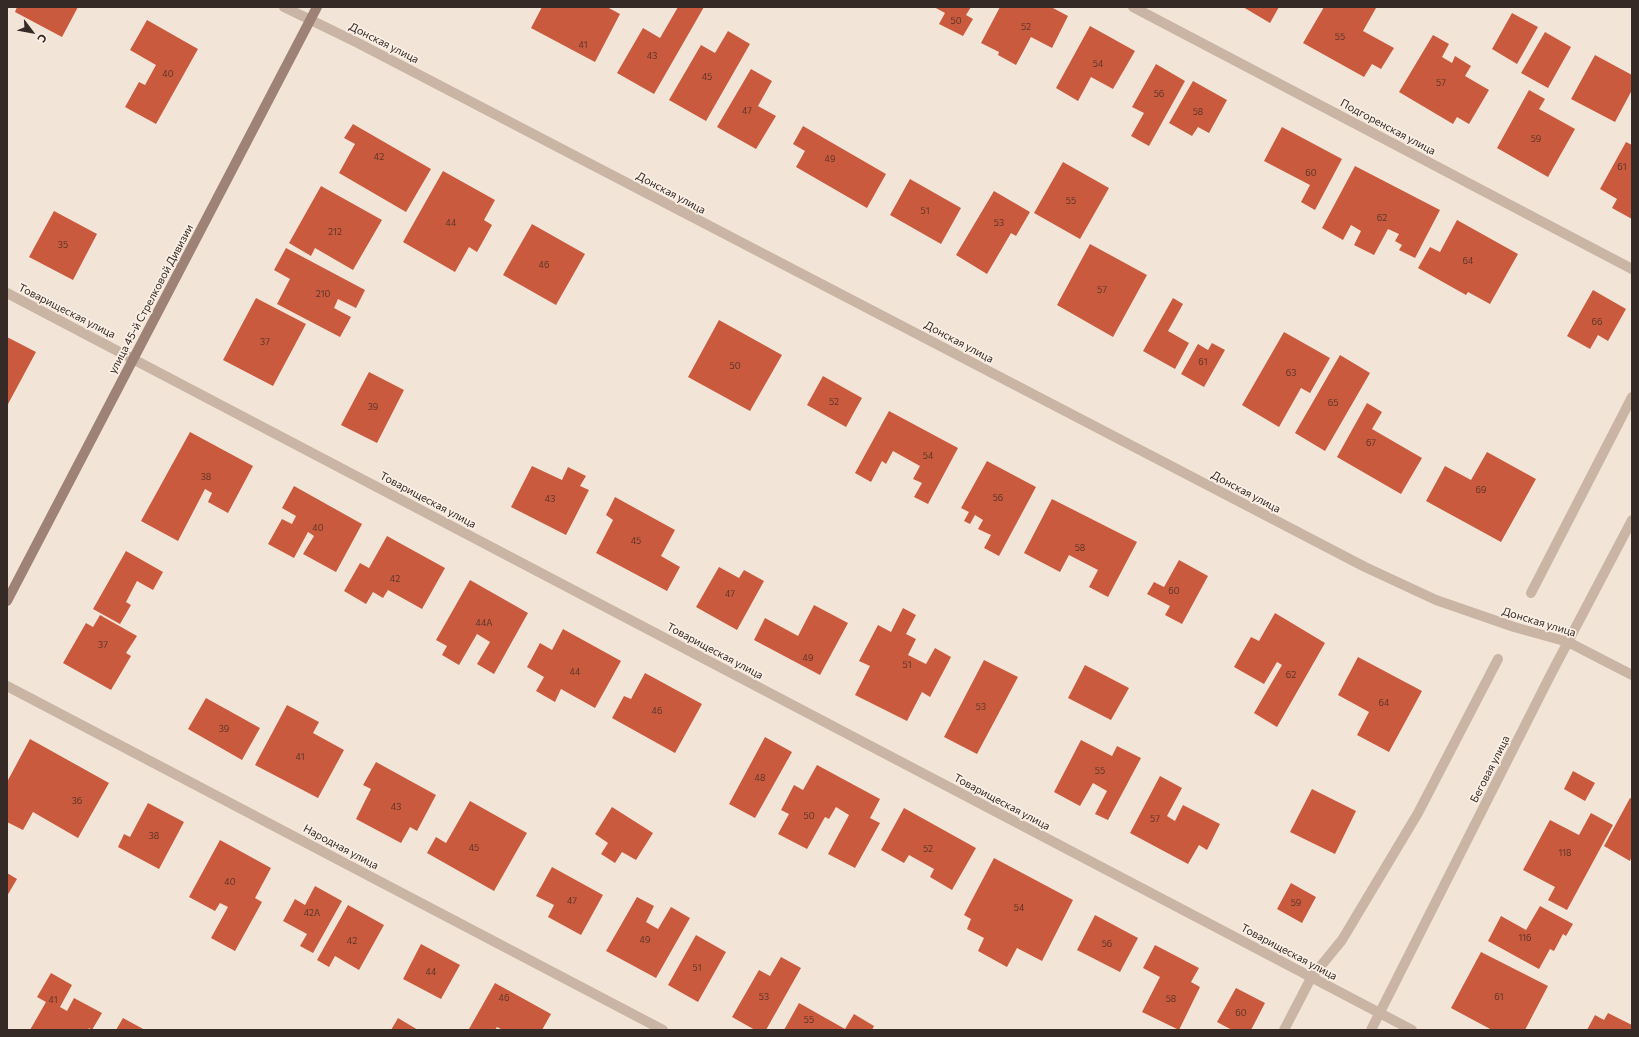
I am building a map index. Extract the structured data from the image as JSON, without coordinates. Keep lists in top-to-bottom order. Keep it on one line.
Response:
{"streets":{"main road":["улица 45-й Стрелковой Дивизии"],"street":["Донская улица","Подгоренская улица","Товарищеская улица","Беговая улица","Народная улица"]},"crossings":[["Донская улица","улица 45-й Стрелковой Дивизии"],["Донская улица","Беговая улица"],["улица 45-й Стрелковой Дивизии","Товарищеская улица"],["Товарищеская улица","Беговая улица"]],"house_numbers":["50","52","55","41","43","54","40","45","57","56","47","58","59","42","49","61","60","55","51","62","44","53","212","35","64","46","57","210","66","37","61","50","63","52","65","39","67","54","38","69","56","43","40","45","58","42","60","47","44А","37","49","51","44","62","64","53","46","39","41","55","48","36","43","50","57","38","45","52","118","40","47","59","54","42А","116","49","42","56","51","44","53","61","46","58","41","60","55"],"north":"bottom right"}
